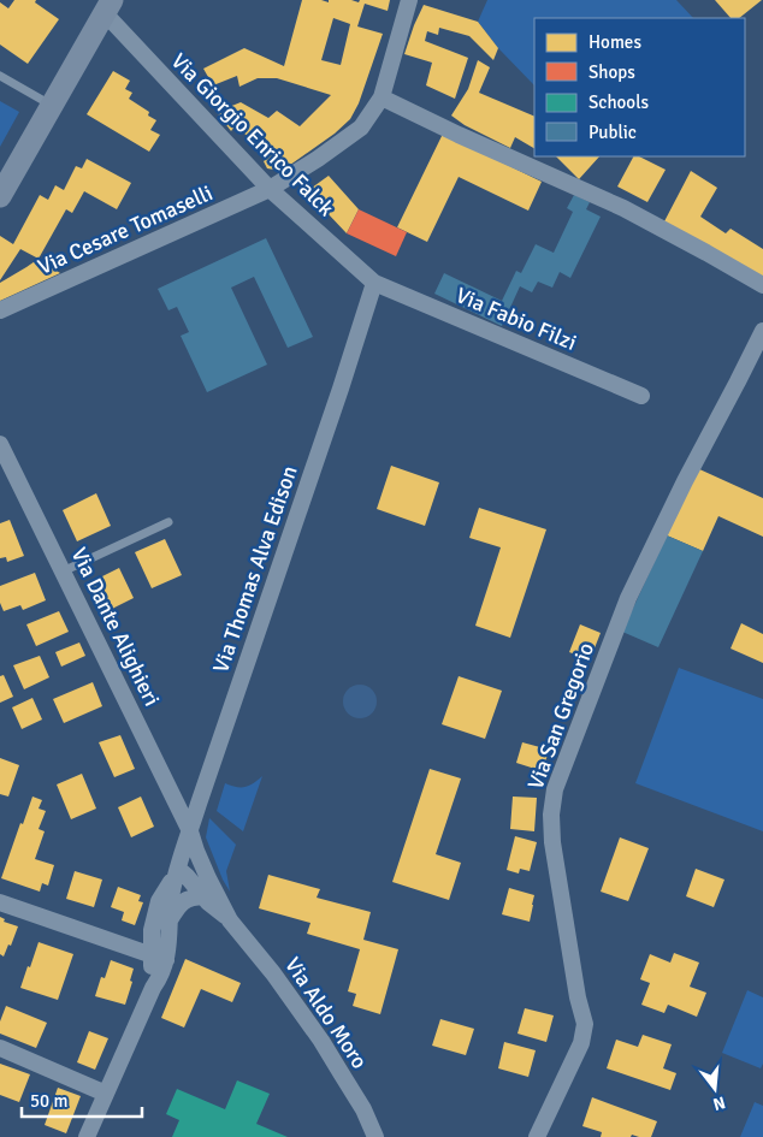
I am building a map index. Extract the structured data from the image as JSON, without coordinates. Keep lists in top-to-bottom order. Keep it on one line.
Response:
{"streets":{"street":["Via Giorgio Enrico Falck","Via Cesare Tomaselli","Via Fabio Filzi","Via Thomas Alva Edison","Via Dante Alighieri","Via San Gregorio","Via Aldo Moro"]},"crossings":[["Via Giorgio Enrico Falck","Via Cesare Tomaselli"],["Via Giorgio Enrico Falck","Via Fabio Filzi"],["Via Giorgio Enrico Falck","Via Thomas Alva Edison"],["Via Fabio Filzi","Via Thomas Alva Edison"],["Via Thomas Alva Edison","Via Dante Alighieri"],["Via Thomas Alva Edison","Via Aldo Moro"],["Via Dante Alighieri","Via Aldo Moro"]],"legend":["Homes","Shops","Schools","Public"],"scale_bar":"50 m","north":"bottom"}
